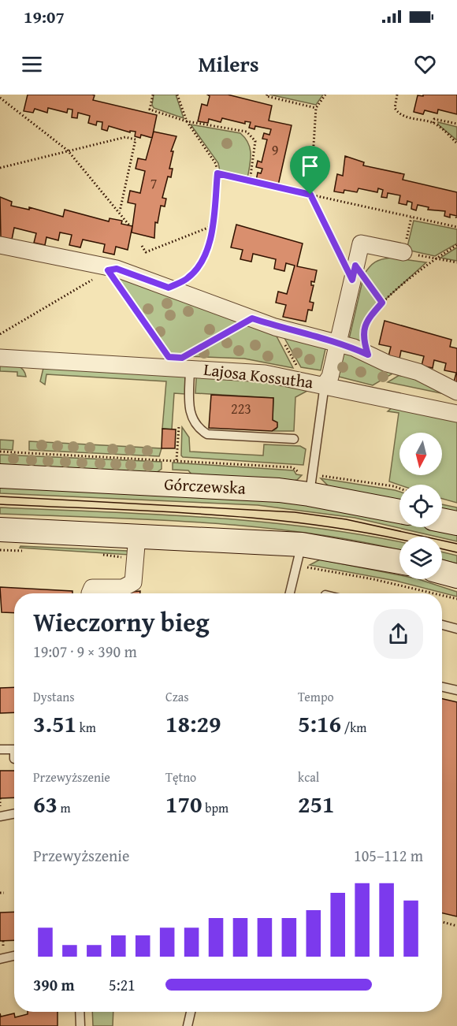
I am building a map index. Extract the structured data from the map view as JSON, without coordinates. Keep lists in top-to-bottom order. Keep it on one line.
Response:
{"streets":{"main road":["Górczewska"],"street":["Lajosa Kossutha"]},"house_numbers":["9","7","223"],"north":"bottom","page":{"status":"19:07","header":"Milers","heading":["Wieczorny bieg","19:07 · 9 × 390 m"],"stats":[["Dystans","3.51 km"],["Czas","18:29"],["Tempo","5:16 /km"],["Przewyższenie","63 m"],["Tętno","170 bpm"],["kcal","251"]],"chart":["Przewyższenie","105–112 m"],"list":[{"name":"390 m","note":"5:21"}]}}
